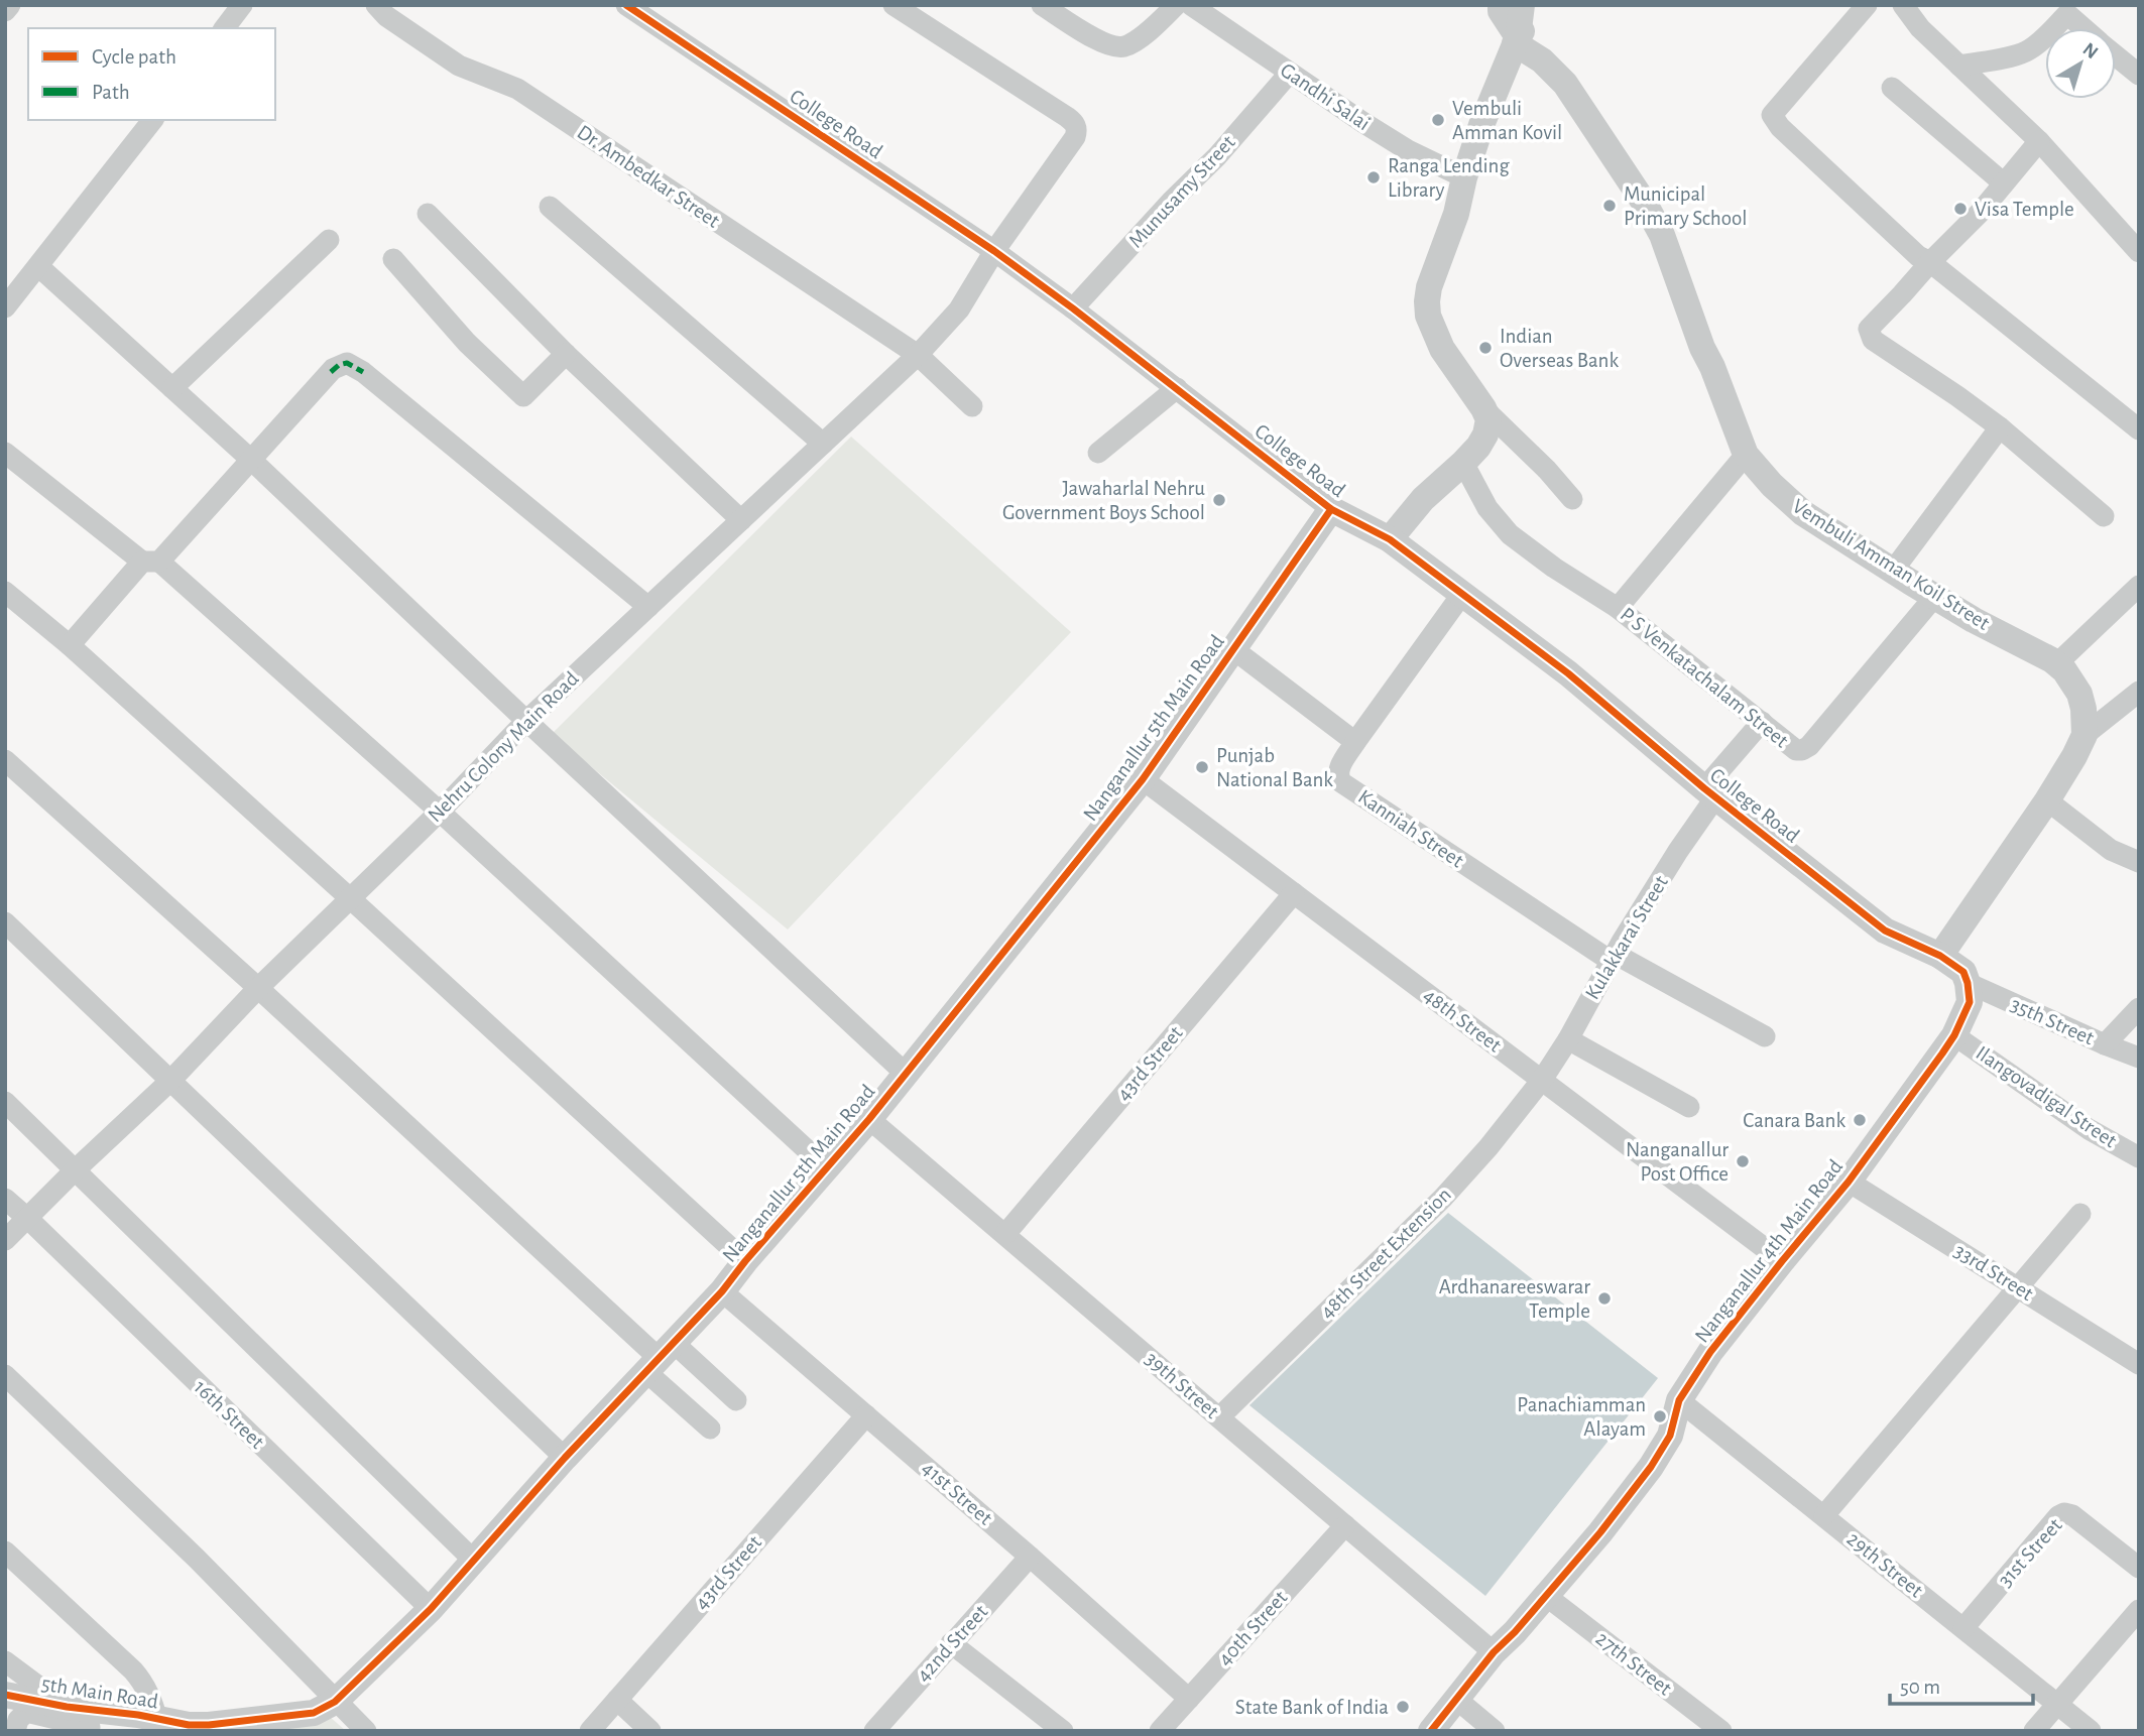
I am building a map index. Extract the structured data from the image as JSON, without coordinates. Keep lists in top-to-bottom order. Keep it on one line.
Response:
{"streets":{"street":["Gandhi Salai","College Road","Dr. Ambedkar Street","Munusamy Street","Vembuli Amman Koil Street","P S Venkatachalam Street","Nanganallur 5th Main Road","Nehru Colony Main Road","Kanniah Street","Kulakkarai Street","48th Street","35th Street","43rd Street","Ilangovadigal Street","Nanganallur 4th Main Road","48th Street Extension","33rd Street","39th Street","16th Street","41st Street","31st Street","29th Street","40th Street","42nd Street","27th Street","5th Main Road"]},"crossings":[["Gandhi Salai","Munusamy Street"],["College Road","Munusamy Street"],["College Road","Nanganallur 5th Main Road"],["College Road","Nehru Colony Main Road"],["College Road","Kanniah Street"],["College Road","Kulakkarai Street"],["Dr. Ambedkar Street","Nehru Colony Main Road"],["Vembuli Amman Koil Street","P S Venkatachalam Street"],["P S Venkatachalam Street","Kulakkarai Street"],["Nanganallur 5th Main Road","48th Street"],["Nanganallur 5th Main Road","39th Street"],["Nanganallur 5th Main Road","16th Street"],["Nanganallur 5th Main Road","41st Street"],["Nanganallur 5th Main Road","5th Main Road"],["Nehru Colony Main Road","16th Street"],["Kanniah Street","Kulakkarai Street"],["Kulakkarai Street","48th Street"],["Kulakkarai Street","48th Street Extension"],["48th Street","43rd Street"],["48th Street","Nanganallur 4th Main Road"],["48th Street","48th Street Extension"],["35th Street","Nanganallur 4th Main Road"],["43rd Street","39th Street"],["43rd Street","41st Street"],["Ilangovadigal Street","Nanganallur 4th Main Road"],["Nanganallur 4th Main Road","33rd Street"],["Nanganallur 4th Main Road","39th Street"],["Nanganallur 4th Main Road","29th Street"],["Nanganallur 4th Main Road","27th Street"],["48th Street Extension","39th Street"],["39th Street","40th Street"],["41st Street","40th Street"],["41st Street","42nd Street"],["31st Street","29th Street"]],"places":["Vembuli Amman Kovil","Ranga Lending Library","Municipal Primary School","Visa Temple","Indian Overseas Bank","Jawaharlal Nehru Government Boys School","Punjab National Bank","Canara Bank","Nanganallur Post Office","Ardhanareeswarar Temple","Panachiamman Alayam","State Bank of India"],"legend":["Cycle path","Path"],"scale_bar":"50 m","north":"top right"}
